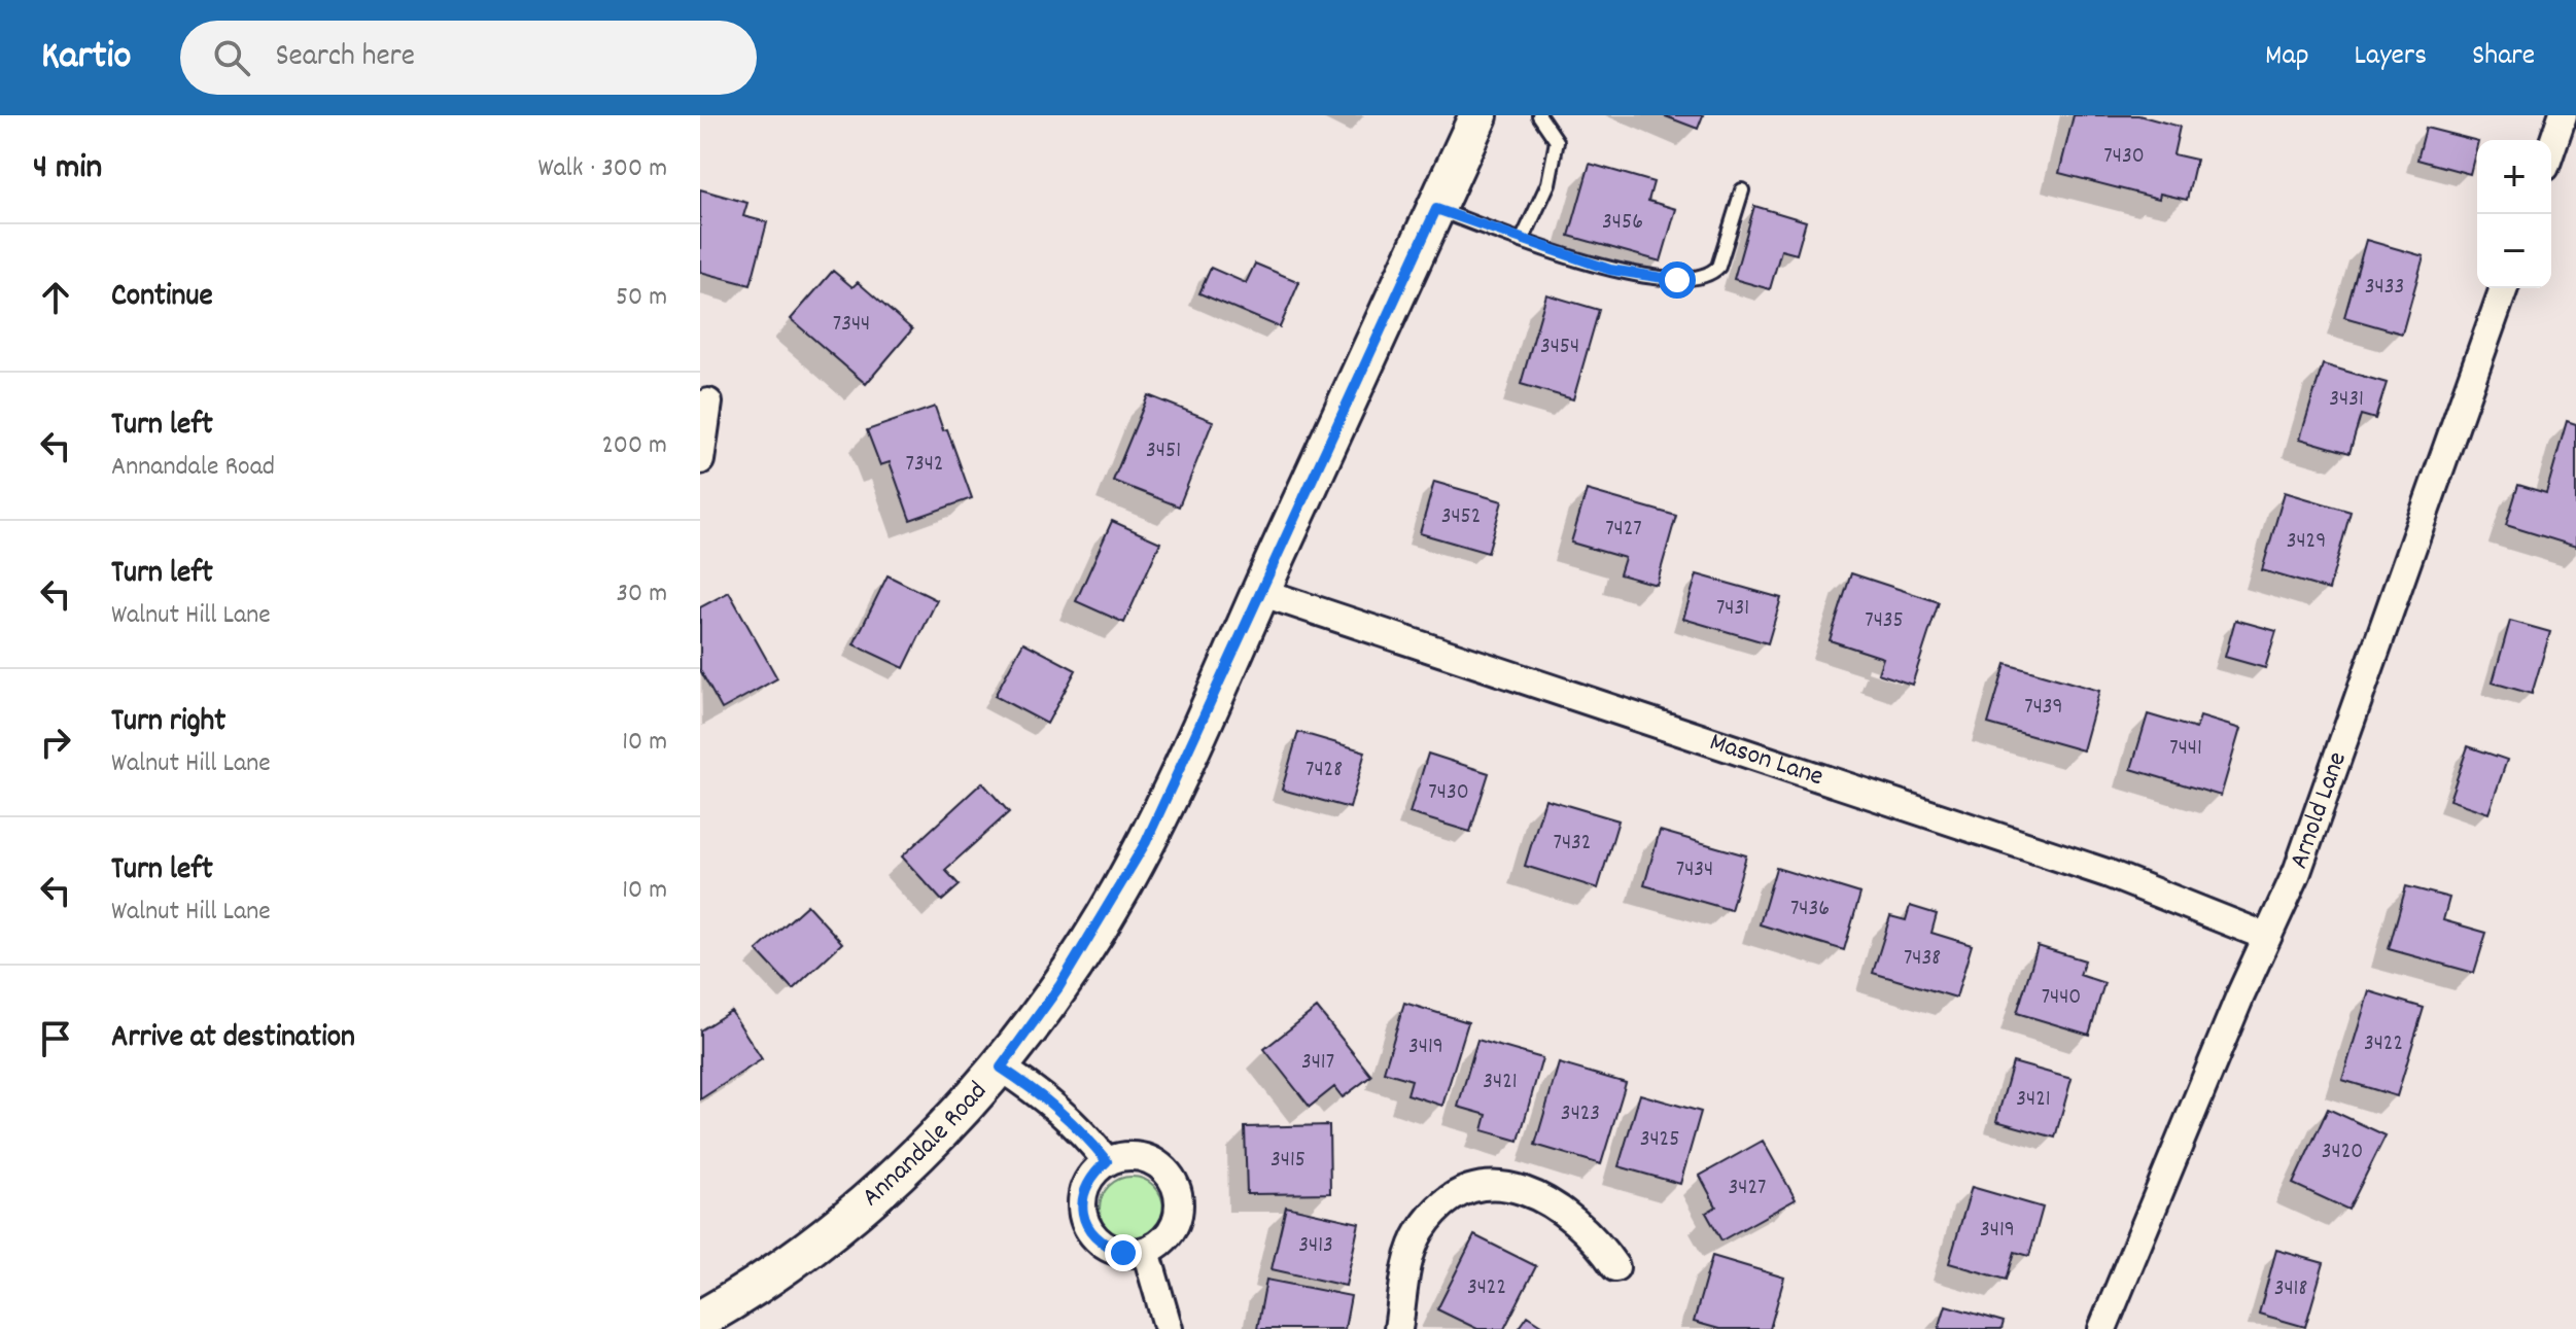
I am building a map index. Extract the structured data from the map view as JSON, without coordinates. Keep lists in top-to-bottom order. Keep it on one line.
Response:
{"streets":{"main road":["Annandale Road"],"street":["Mason Lane","Arnold Lane"]},"crossings":[["Mason Lane","Arnold Lane"],["Mason Lane","Annandale Road"]],"house_numbers":["7430","3456","3433","7344","3454","3431","3451","7342","3452","7427","3429","7431","7435","7439","7441","7428","7430","7432","7434","7436","7438","7440","3422","3419","3417","3421","3421","3423","3425","3420","3415","3427","3419","3413","3422","3418"],"page":{"header":"Kartio","search":"Search here","nav":["Map","Layers","Share"],"heading":["4 min","Walk · 300 m"],"map_buttons":["+","−"],"list":[["Continue","50 m"],["Turn left","Annandale Road","200 m"],["Turn left","Walnut Hill Lane","30 m"],["Turn right","Walnut Hill Lane","10 m"],["Turn left","Walnut Hill Lane","10 m"],"Arrive at destination"]}}
